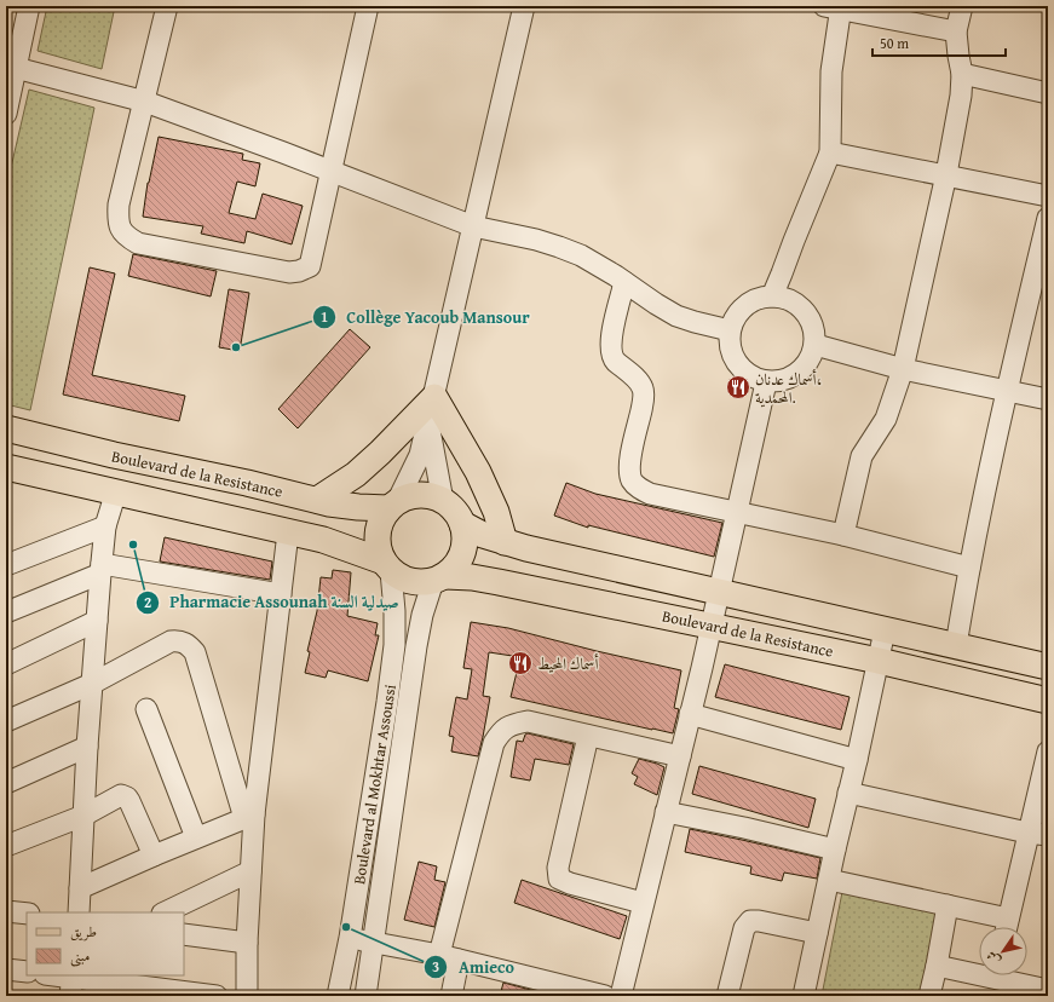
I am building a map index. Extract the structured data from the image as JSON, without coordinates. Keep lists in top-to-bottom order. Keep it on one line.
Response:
{"streets":{"main road":["Boulevard de la Resistance"],"street":["Boulevard al Mokhtar Assoussi"]},"crossings":[["Boulevard de la Resistance","Boulevard al Mokhtar Assoussi"]],"places":{"other":["Collège Yacoub Mansour","Pharmacie Assounah صيدلية السنة","Amieco"],"restaurant":["أسماك عدنان، المحمدية.","أسماك المحيط"]},"legend":["طريق","مبنى"],"scale_bar":"50 m","north":"bottom left"}
